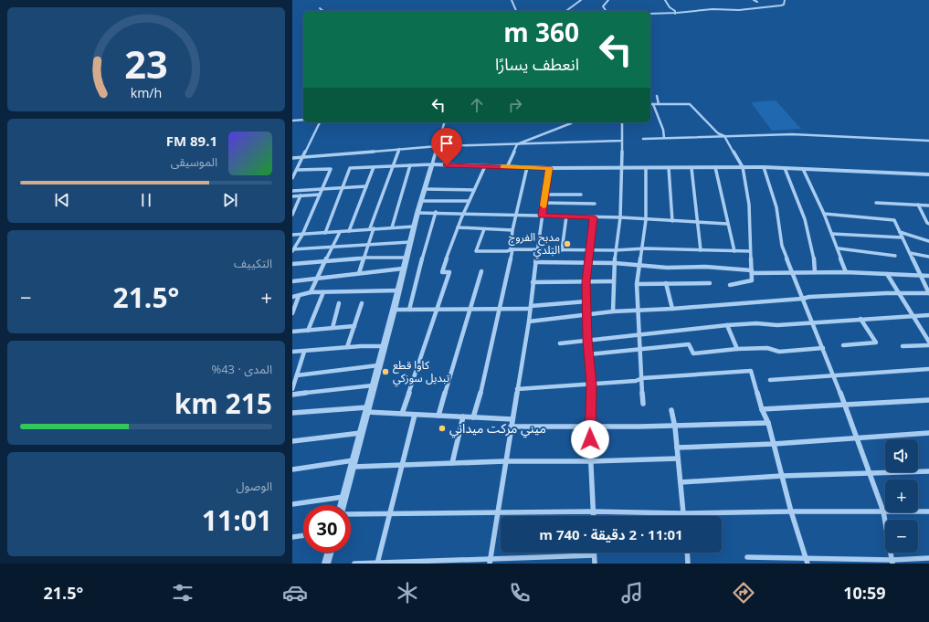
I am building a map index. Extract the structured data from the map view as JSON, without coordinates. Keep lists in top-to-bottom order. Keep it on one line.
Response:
{"places":["مدبح الفروج البلدي","كاوا قطع تبديل سوزكي","ميني مركت ميداني"],"page":{"turn":["360 m","انعطف يسارًا"],"song":["89.1 FM","الموسيقى"],"tile":["التكييف",["المدى · 43%","215 km"],["الوصول","11:01"]],"heat":["−","21.5°","+"],"map_buttons":["+","−"],"limit":"30","trip":"11:01 · 2 دقيقة · 740 m","tabs":["10:59","21.5°"],"gauge":["23","km/h"]}}
